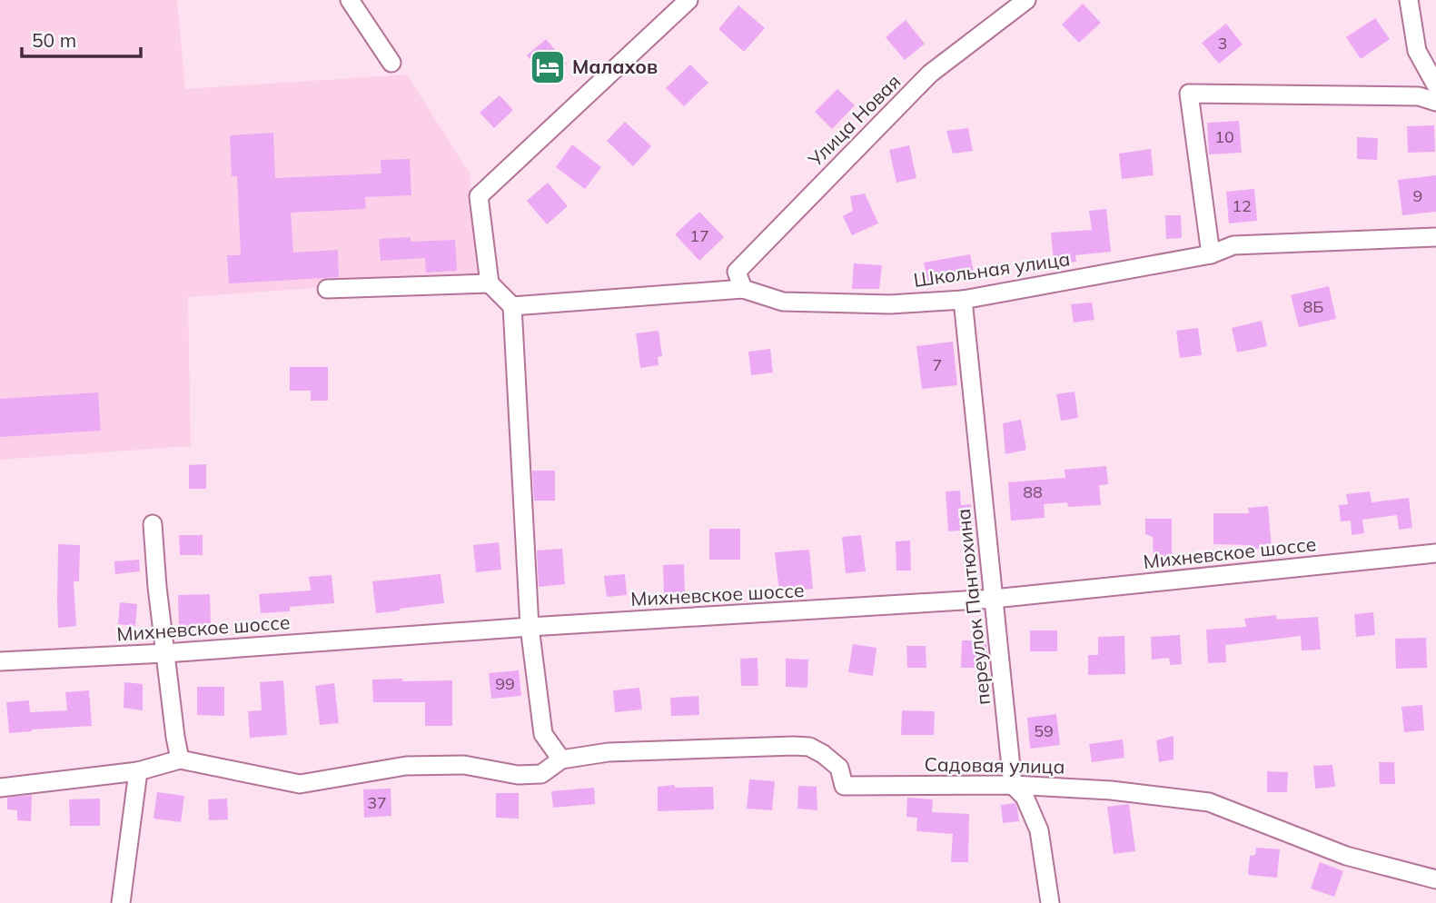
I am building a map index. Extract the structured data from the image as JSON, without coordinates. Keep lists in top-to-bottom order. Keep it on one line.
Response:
{"streets":{"street":["Улица Новая","Школьная улица","Михневское шоссе","переулок Пантюхина","Садовая улица"]},"crossings":[["Улица Новая","Школьная улица"],["Школьная улица","переулок Пантюхина"],["Михневское шоссе","переулок Пантюхина"],["переулок Пантюхина","Садовая улица"]],"places":{"hotel":["Малахов"]},"house_numbers":["3","10","9","12","17","8Б","7","88","99","59","37"],"scale_bar":"50 m"}
